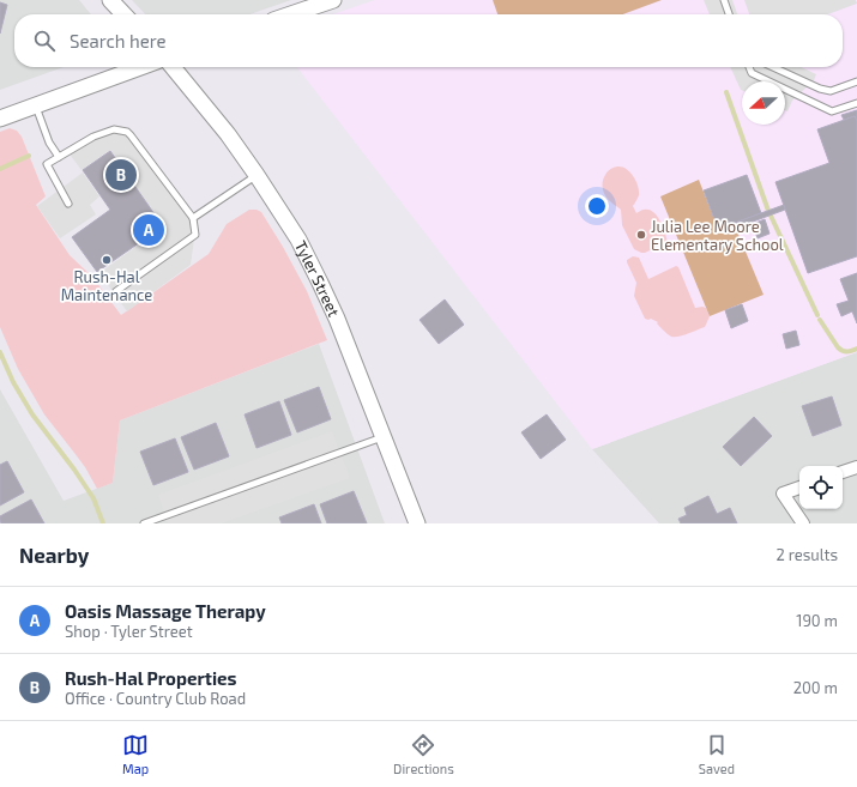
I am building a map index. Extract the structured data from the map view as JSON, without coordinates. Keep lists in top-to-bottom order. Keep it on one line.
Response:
{"streets":{"street":["Tyler Street"]},"places":["Julia Lee Moore Elementary School","Rush-Hal Maintenance"],"north":"left","page":{"search":"Search here","pins":["B","A"],"heading":["Nearby","2 results"],"list":[{"mark":"A","name":"Oasis Massage Therapy","note":"Shop · Tyler Street","value":"190 m"},{"mark":"B","name":"Rush-Hal Properties","note":"Office · Country Club Road","value":"200 m"}],"nav":["Map","Directions","Saved"]}}
